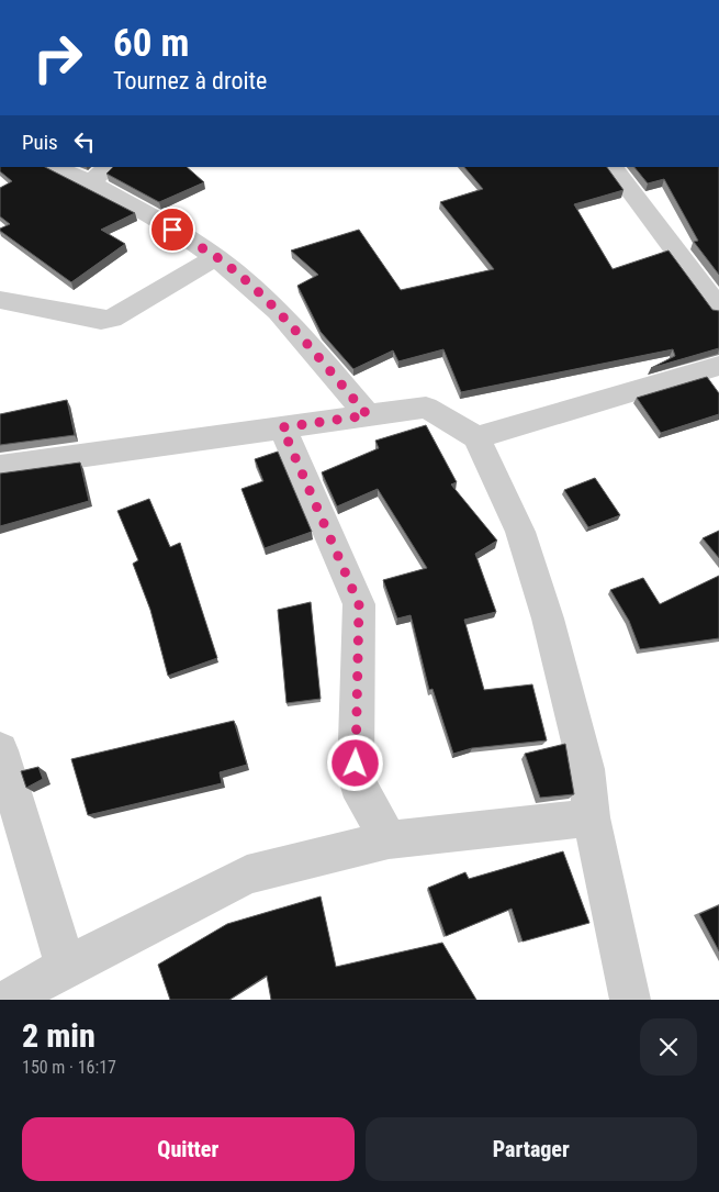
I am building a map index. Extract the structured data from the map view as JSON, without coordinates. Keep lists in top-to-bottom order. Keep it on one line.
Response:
{"page":{"turn":["60 m","Tournez à droite"],"then":"Puis","heading":["2 min","150 m · 16:17"],"buttons":["Quitter","Partager"]}}
